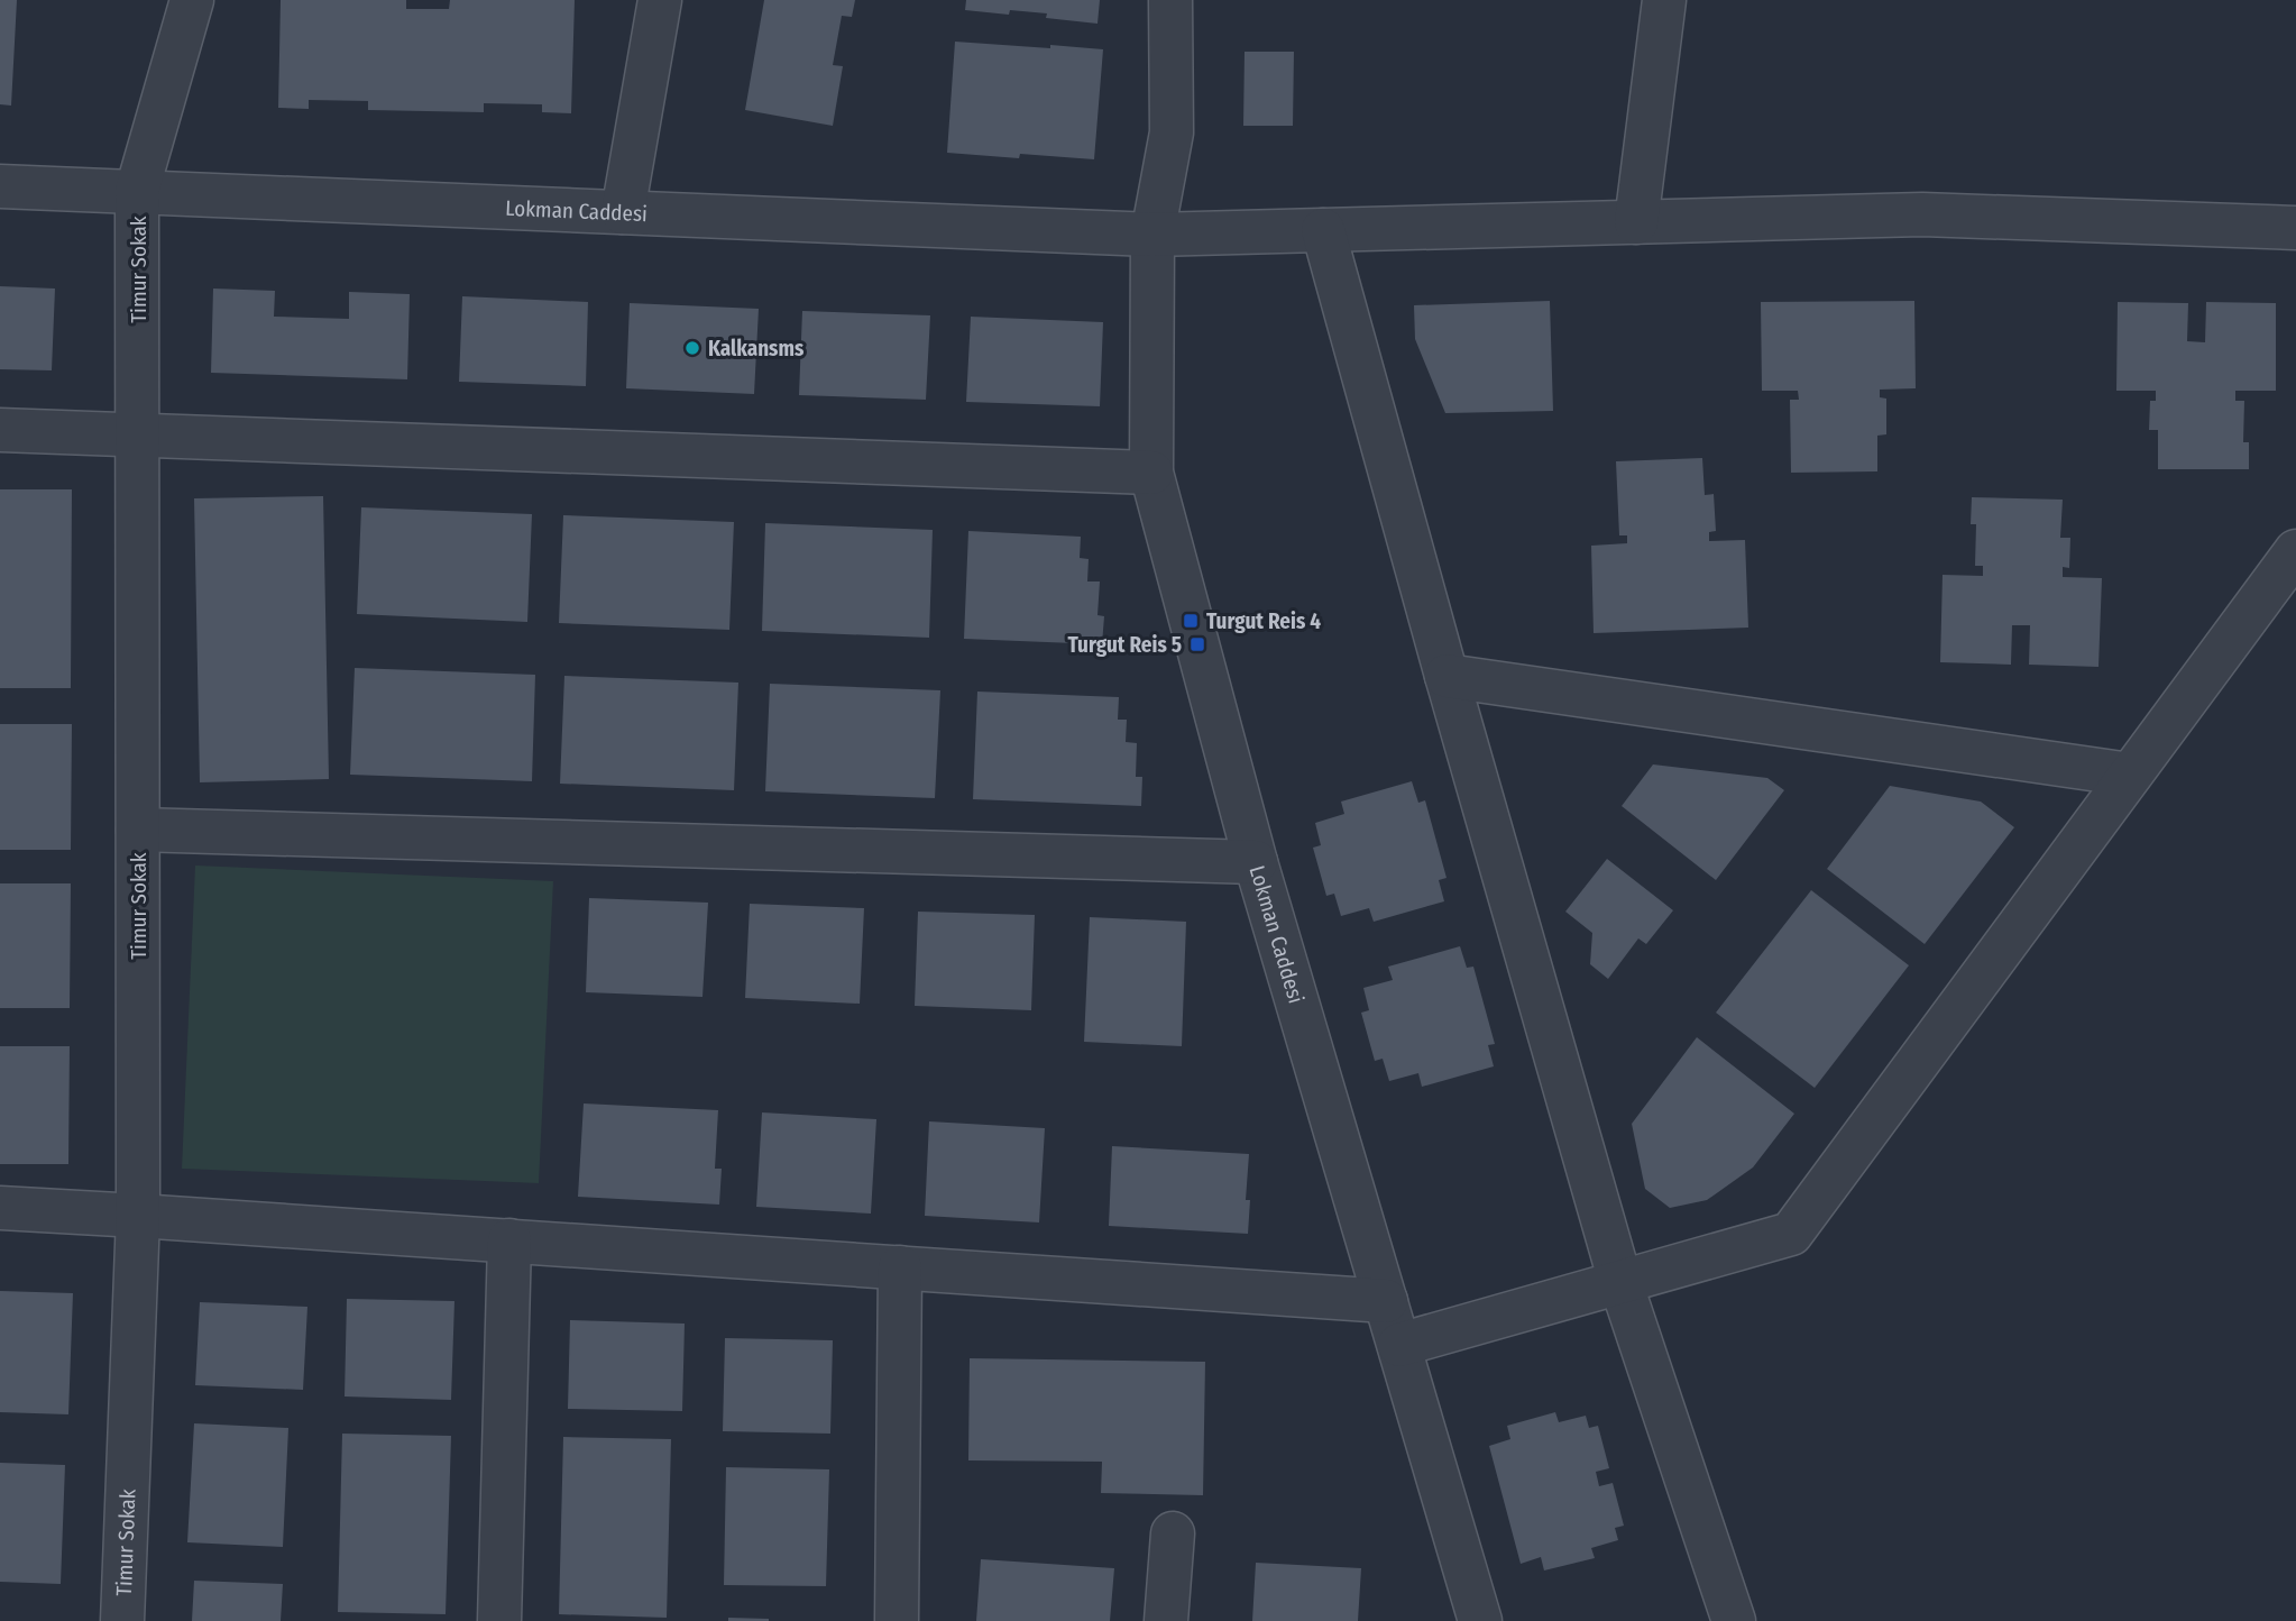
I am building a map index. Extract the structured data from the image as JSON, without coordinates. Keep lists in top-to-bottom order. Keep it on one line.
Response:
{"streets":{"street":["Lokman Caddesi","Timur Sokak"]},"crossings":[["Lokman Caddesi","Timur Sokak"]],"places":{"other":["Kalkansms"],"transit":["Turgut Reis 4","Turgut Reis 5"]}}
